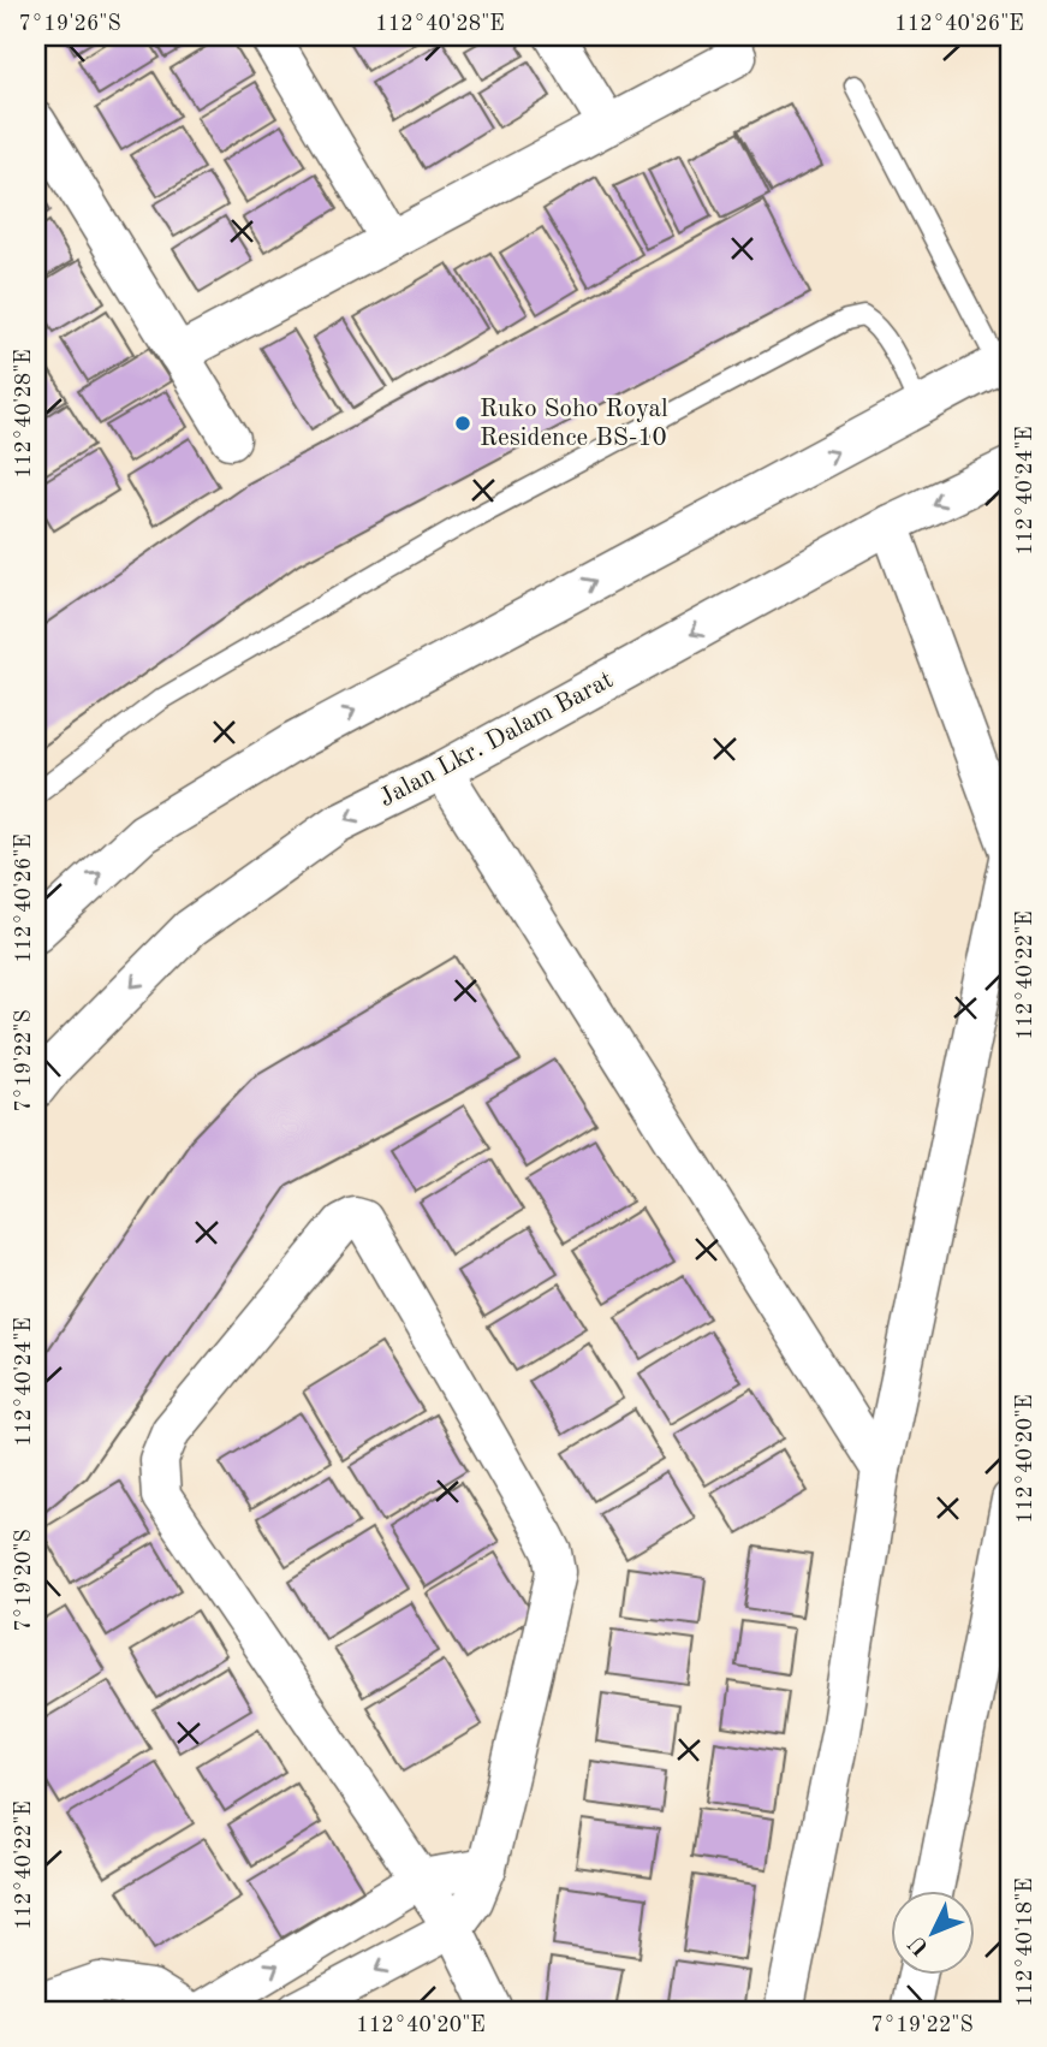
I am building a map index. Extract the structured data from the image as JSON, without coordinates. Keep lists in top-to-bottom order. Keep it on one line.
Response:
{"streets":{"street":["Jalan Lkr. Dalam Barat"]},"places":["Ruko Soho Royal Residence BS-10"],"north":"bottom left","coordinates":["7°19'26\"S","112°40'28\"E","112°40'26\"E","112°40'24\"E","112°40'22\"E","7°19'22\"S","112°40'20\"E","7°19'20\"S","112°40'18\"E"]}
